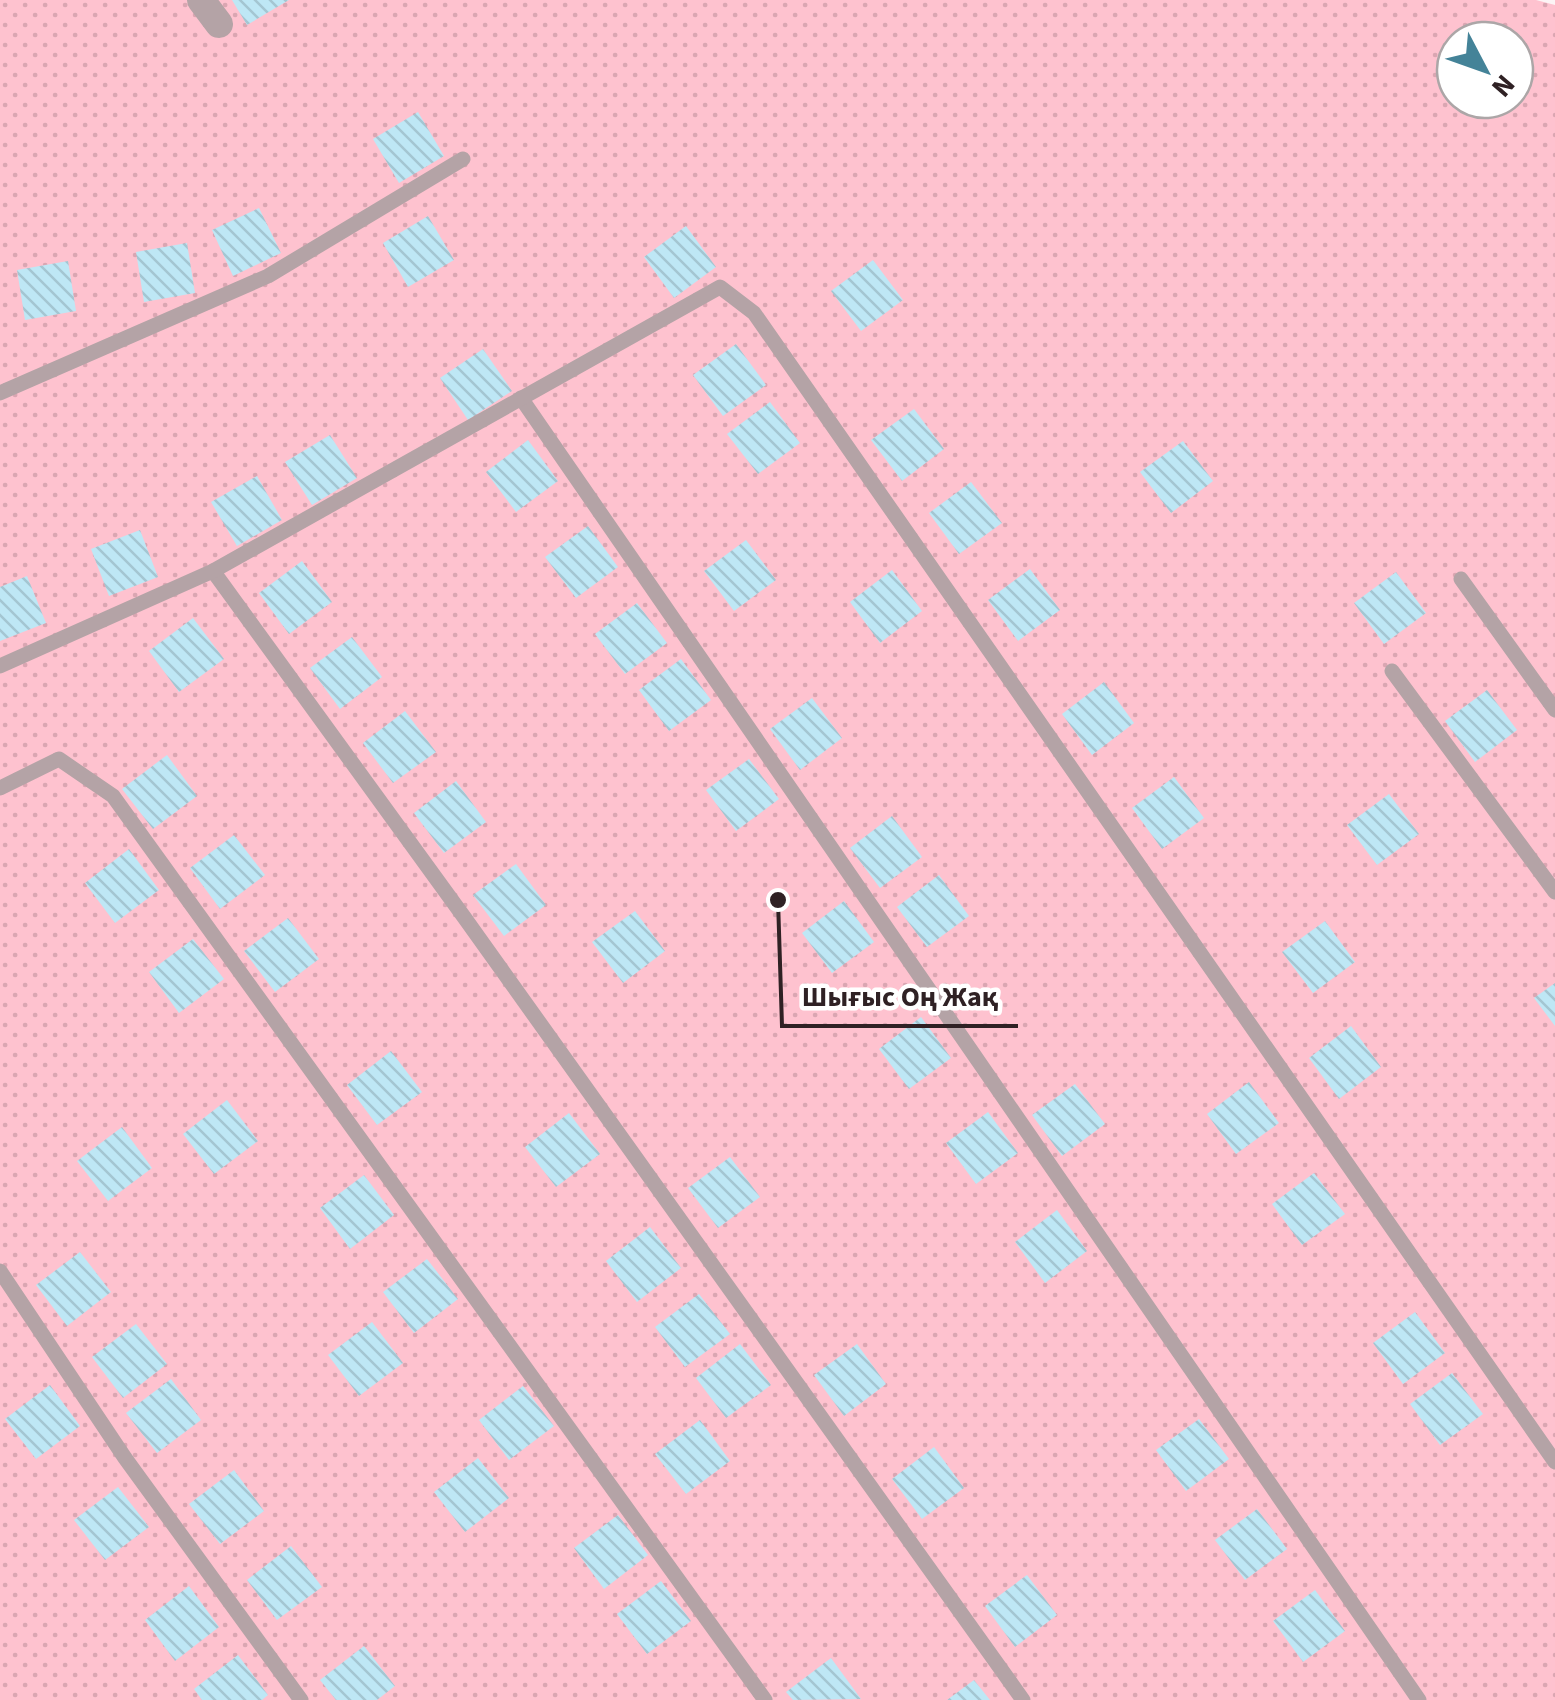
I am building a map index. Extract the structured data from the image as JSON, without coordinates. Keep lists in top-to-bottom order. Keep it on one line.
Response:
{"places":["Шығыс Оң Жақ"],"north":"bottom right"}
